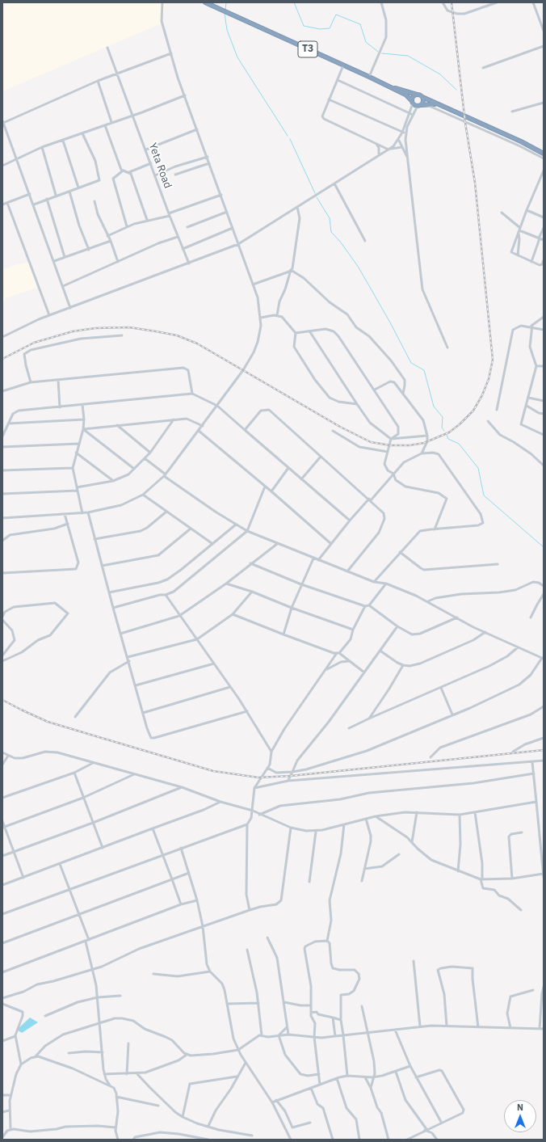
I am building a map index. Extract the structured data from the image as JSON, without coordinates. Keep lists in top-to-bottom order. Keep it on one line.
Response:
{"streets":{"highway":["T3"],"street":["Yeta Road"]},"north":"top"}
